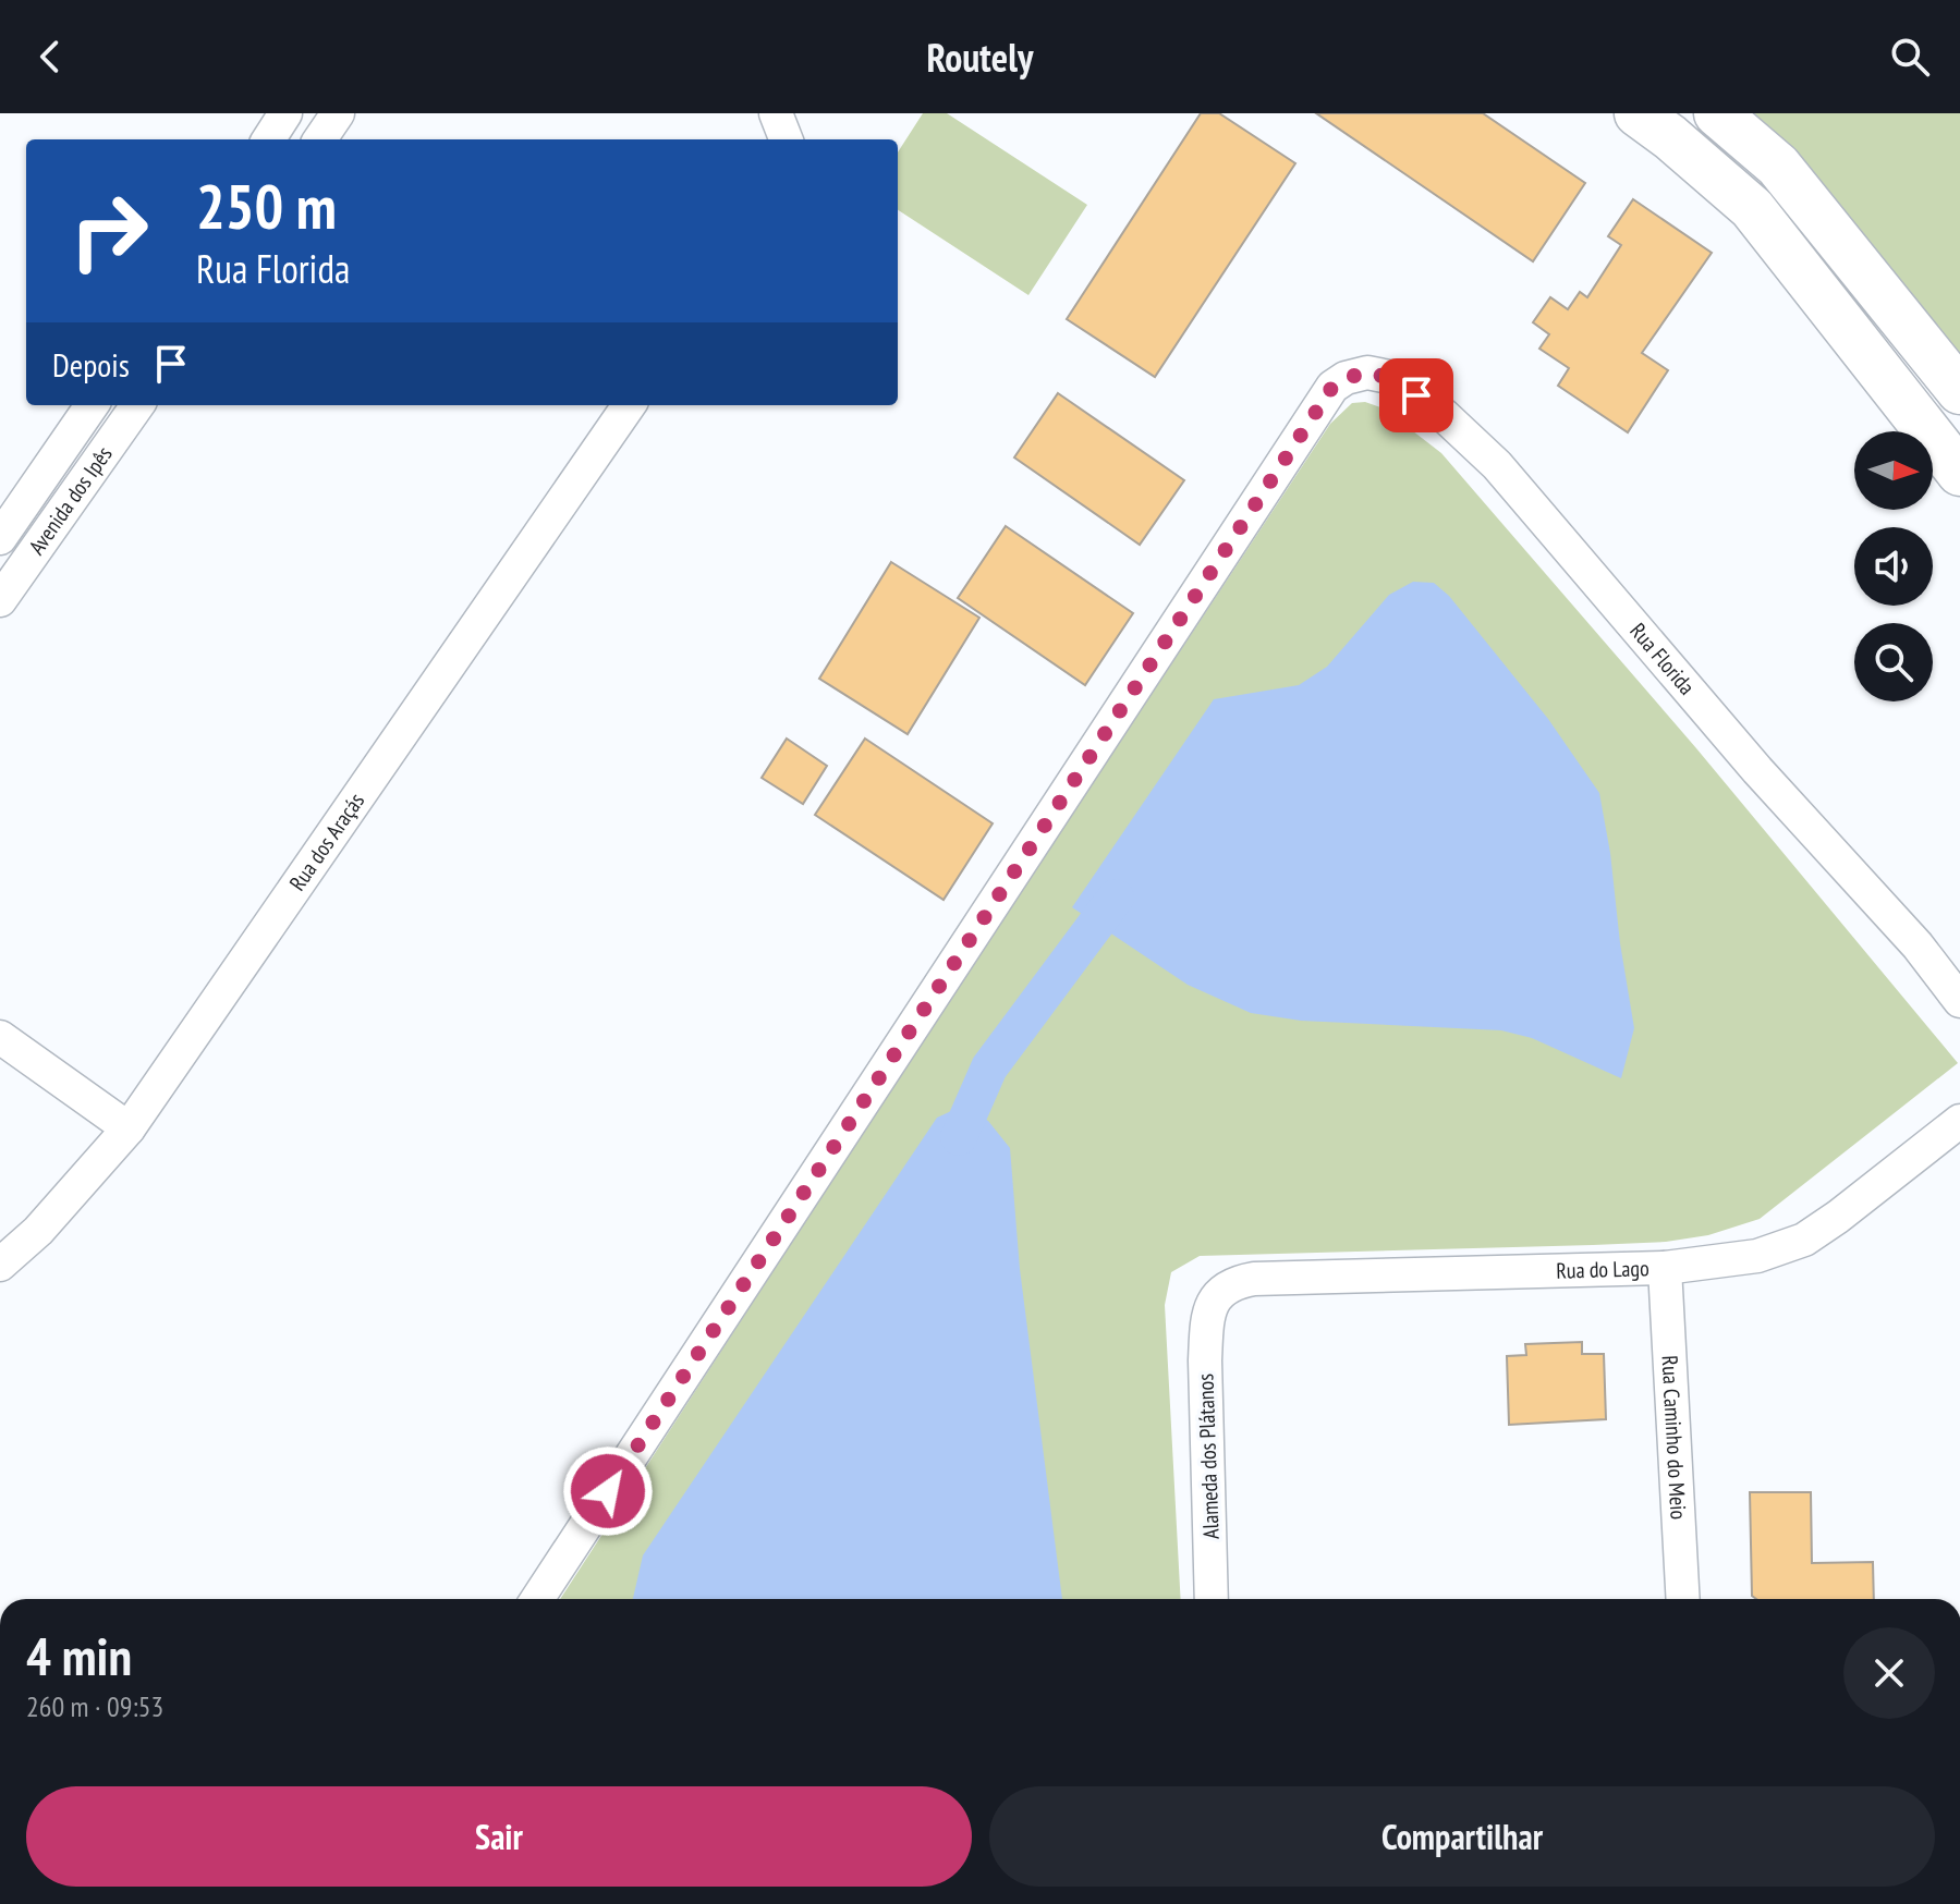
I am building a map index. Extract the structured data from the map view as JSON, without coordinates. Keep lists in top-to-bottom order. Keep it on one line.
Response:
{"streets":{"street":["Avenida dos Ipês","Rua Florida","Rua dos Araçás","Rua do Lago","Rua Caminho do Meio","Alameda dos Plátanos"]},"crossings":[["Rua do Lago","Rua Caminho do Meio"],["Rua do Lago","Alameda dos Plátanos"]],"north":"right","page":{"header":"Routely","turn":["250 m","Rua Florida"],"then":"Depois","heading":["4 min","260 m · 09:53"],"buttons":["Sair","Compartilhar"]}}
